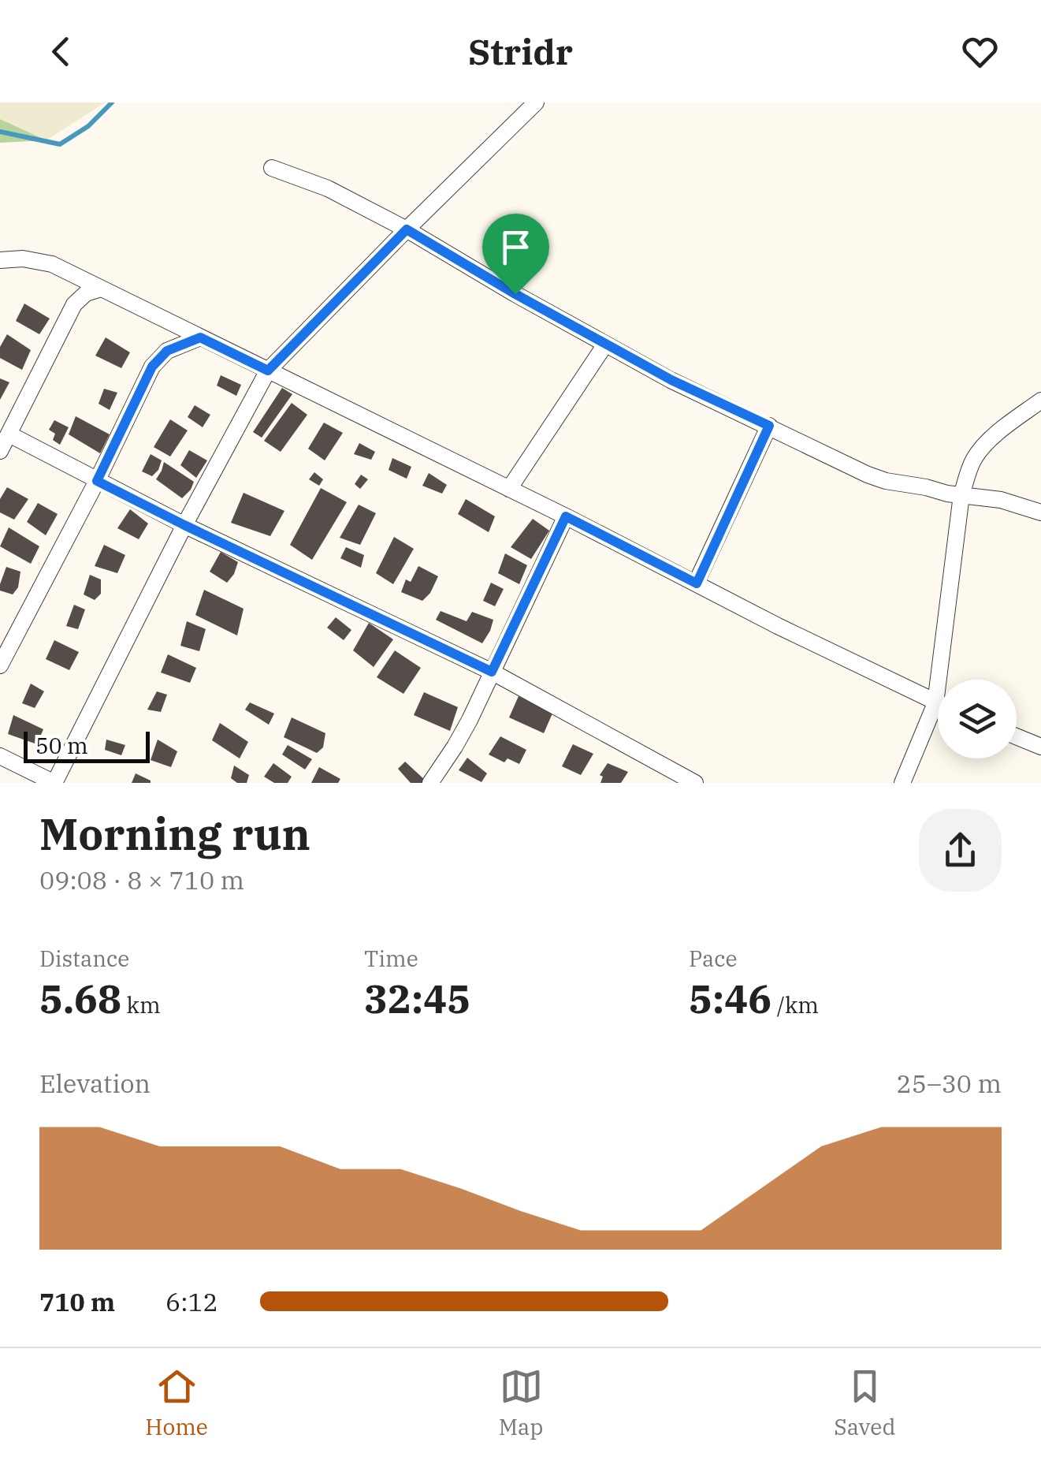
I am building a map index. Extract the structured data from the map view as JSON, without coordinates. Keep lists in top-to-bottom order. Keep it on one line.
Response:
{"scale_bar":"50 m","page":{"header":"Stridr","scale":"50 m","heading":["Morning run","09:08 · 8 × 710 m"],"stats":[["Distance","5.68 km"],["Time","32:45"],["Pace","5:46 /km"]],"chart":["Elevation","25–30 m"],"list":[{"name":"710 m","note":"6:12"}],"tabs":["Home","Map","Saved"]}}
